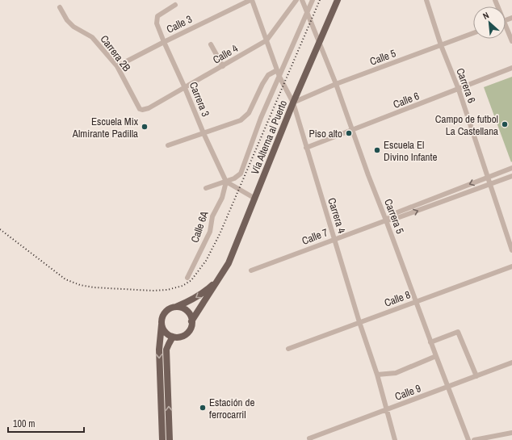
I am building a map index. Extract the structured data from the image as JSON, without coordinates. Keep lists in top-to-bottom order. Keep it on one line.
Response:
{"streets":{"main road":["Vía Alterna al Puerto"],"street":["Calle 3","Carrera 2B","Calle 4","Calle 5","Carrera 6","Carrera 3","Calle 6","Carrera 4","Carrera 5","Calle 6A","Calle 7","Calle 8","Calle 9"]},"crossings":[["Calle 3","Carrera 2B"],["Calle 3","Carrera 3"],["Calle 3","Carrera 4"],["Carrera 2B","Calle 4"],["Calle 4","Carrera 3"],["Calle 4","Carrera 4"],["Calle 5","Carrera 6"],["Calle 5","Vía Alterna al Puerto"],["Calle 5","Carrera 4"],["Calle 5","Carrera 5"],["Carrera 6","Calle 6"],["Carrera 6","Calle 7"],["Carrera 3","Calle 6A"],["Calle 6","Carrera 4"],["Calle 6","Carrera 5"],["Vía Alterna al Puerto","Carrera 4"],["Vía Alterna al Puerto","Carrera 5"],["Carrera 4","Calle 7"],["Carrera 4","Calle 8"],["Carrera 4","Calle 9"],["Carrera 5","Calle 7"],["Carrera 5","Calle 8"],["Carrera 5","Calle 9"]],"places":["Campo de futbol La Castellana","Escuela Mix Almirante Padilla","Piso alto","Escuela El Divino Infante","Estación de ferrocarril"],"scale_bar":"100 m","north":"top left"}
